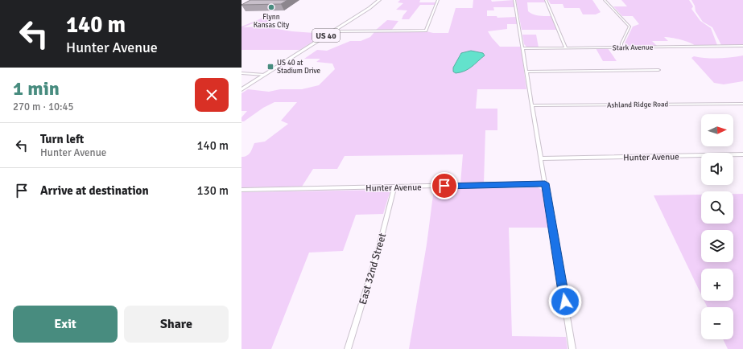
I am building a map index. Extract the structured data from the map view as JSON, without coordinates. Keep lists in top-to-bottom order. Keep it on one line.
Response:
{"streets":{"main road":["US 40"],"street":["Stark Avenue","Ashland Ridge Road","Hunter Avenue","East 32nd Street"]},"crossings":[["Hunter Avenue","East 32nd Street"]],"places":{"other":["Flynn Kansas City"],"transit":["US 40 at Stadium Drive"]},"north":"right","page":{"turn":["140 m","Hunter Avenue"],"heading":["1 min","270 m · 10:45"],"map_buttons":["+","−"],"list":[{"name":"Turn left","note":"Hunter Avenue","value":"140 m"},{"name":"Arrive at destination","value":"130 m"}],"buttons":["Exit","Share"]}}
